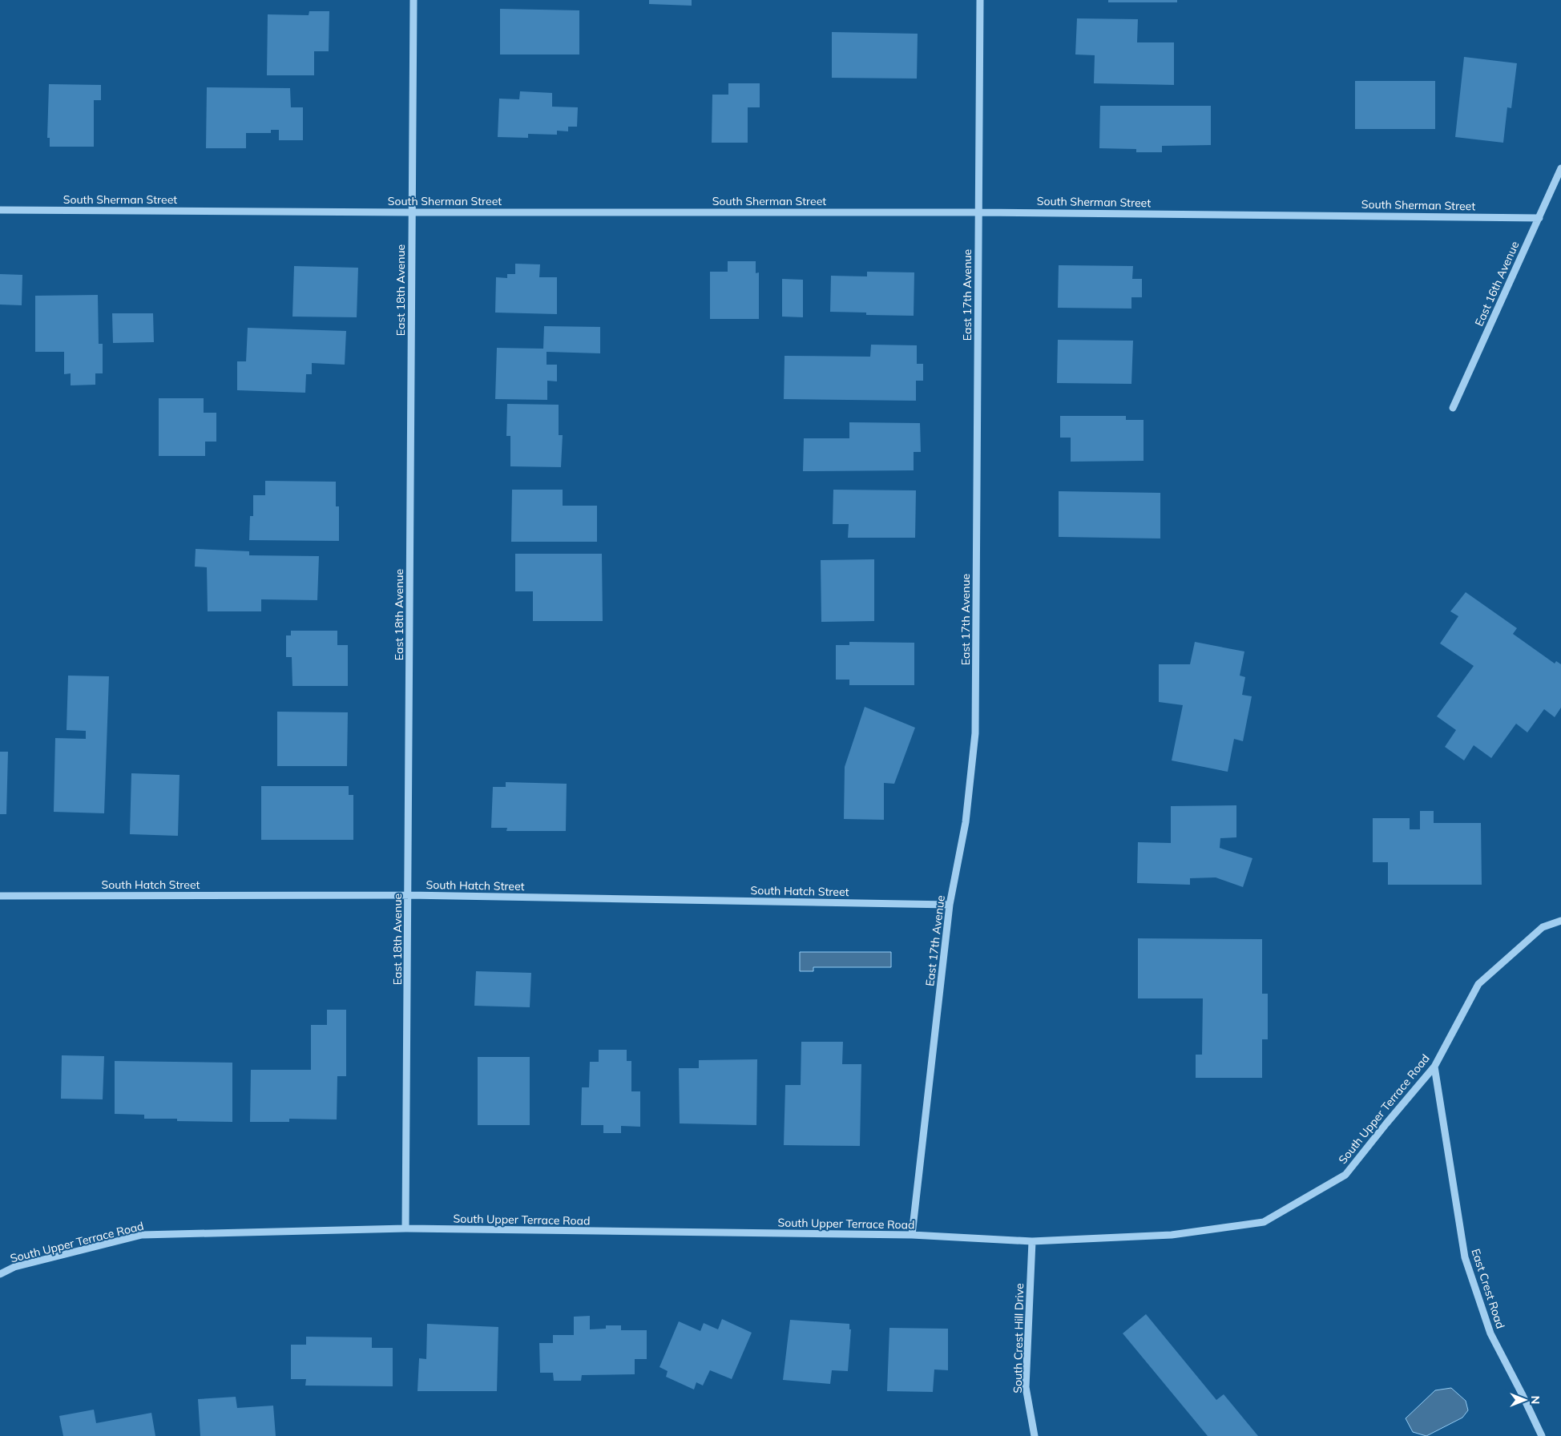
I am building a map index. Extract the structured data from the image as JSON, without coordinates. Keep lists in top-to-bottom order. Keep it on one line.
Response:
{"streets":{"street":["South Sherman Street","East 16th Avenue","East 18th Avenue","East 17th Avenue","South Hatch Street","South Upper Terrace Road","East Crest Road","South Crest Hill Drive"]},"crossings":[["South Sherman Street","East 16th Avenue"],["South Sherman Street","East 18th Avenue"],["South Sherman Street","East 17th Avenue"],["East 18th Avenue","South Hatch Street"],["East 18th Avenue","South Upper Terrace Road"],["East 17th Avenue","South Hatch Street"],["East 17th Avenue","South Upper Terrace Road"],["South Upper Terrace Road","East Crest Road"],["South Upper Terrace Road","South Crest Hill Drive"]],"north":"right"}
